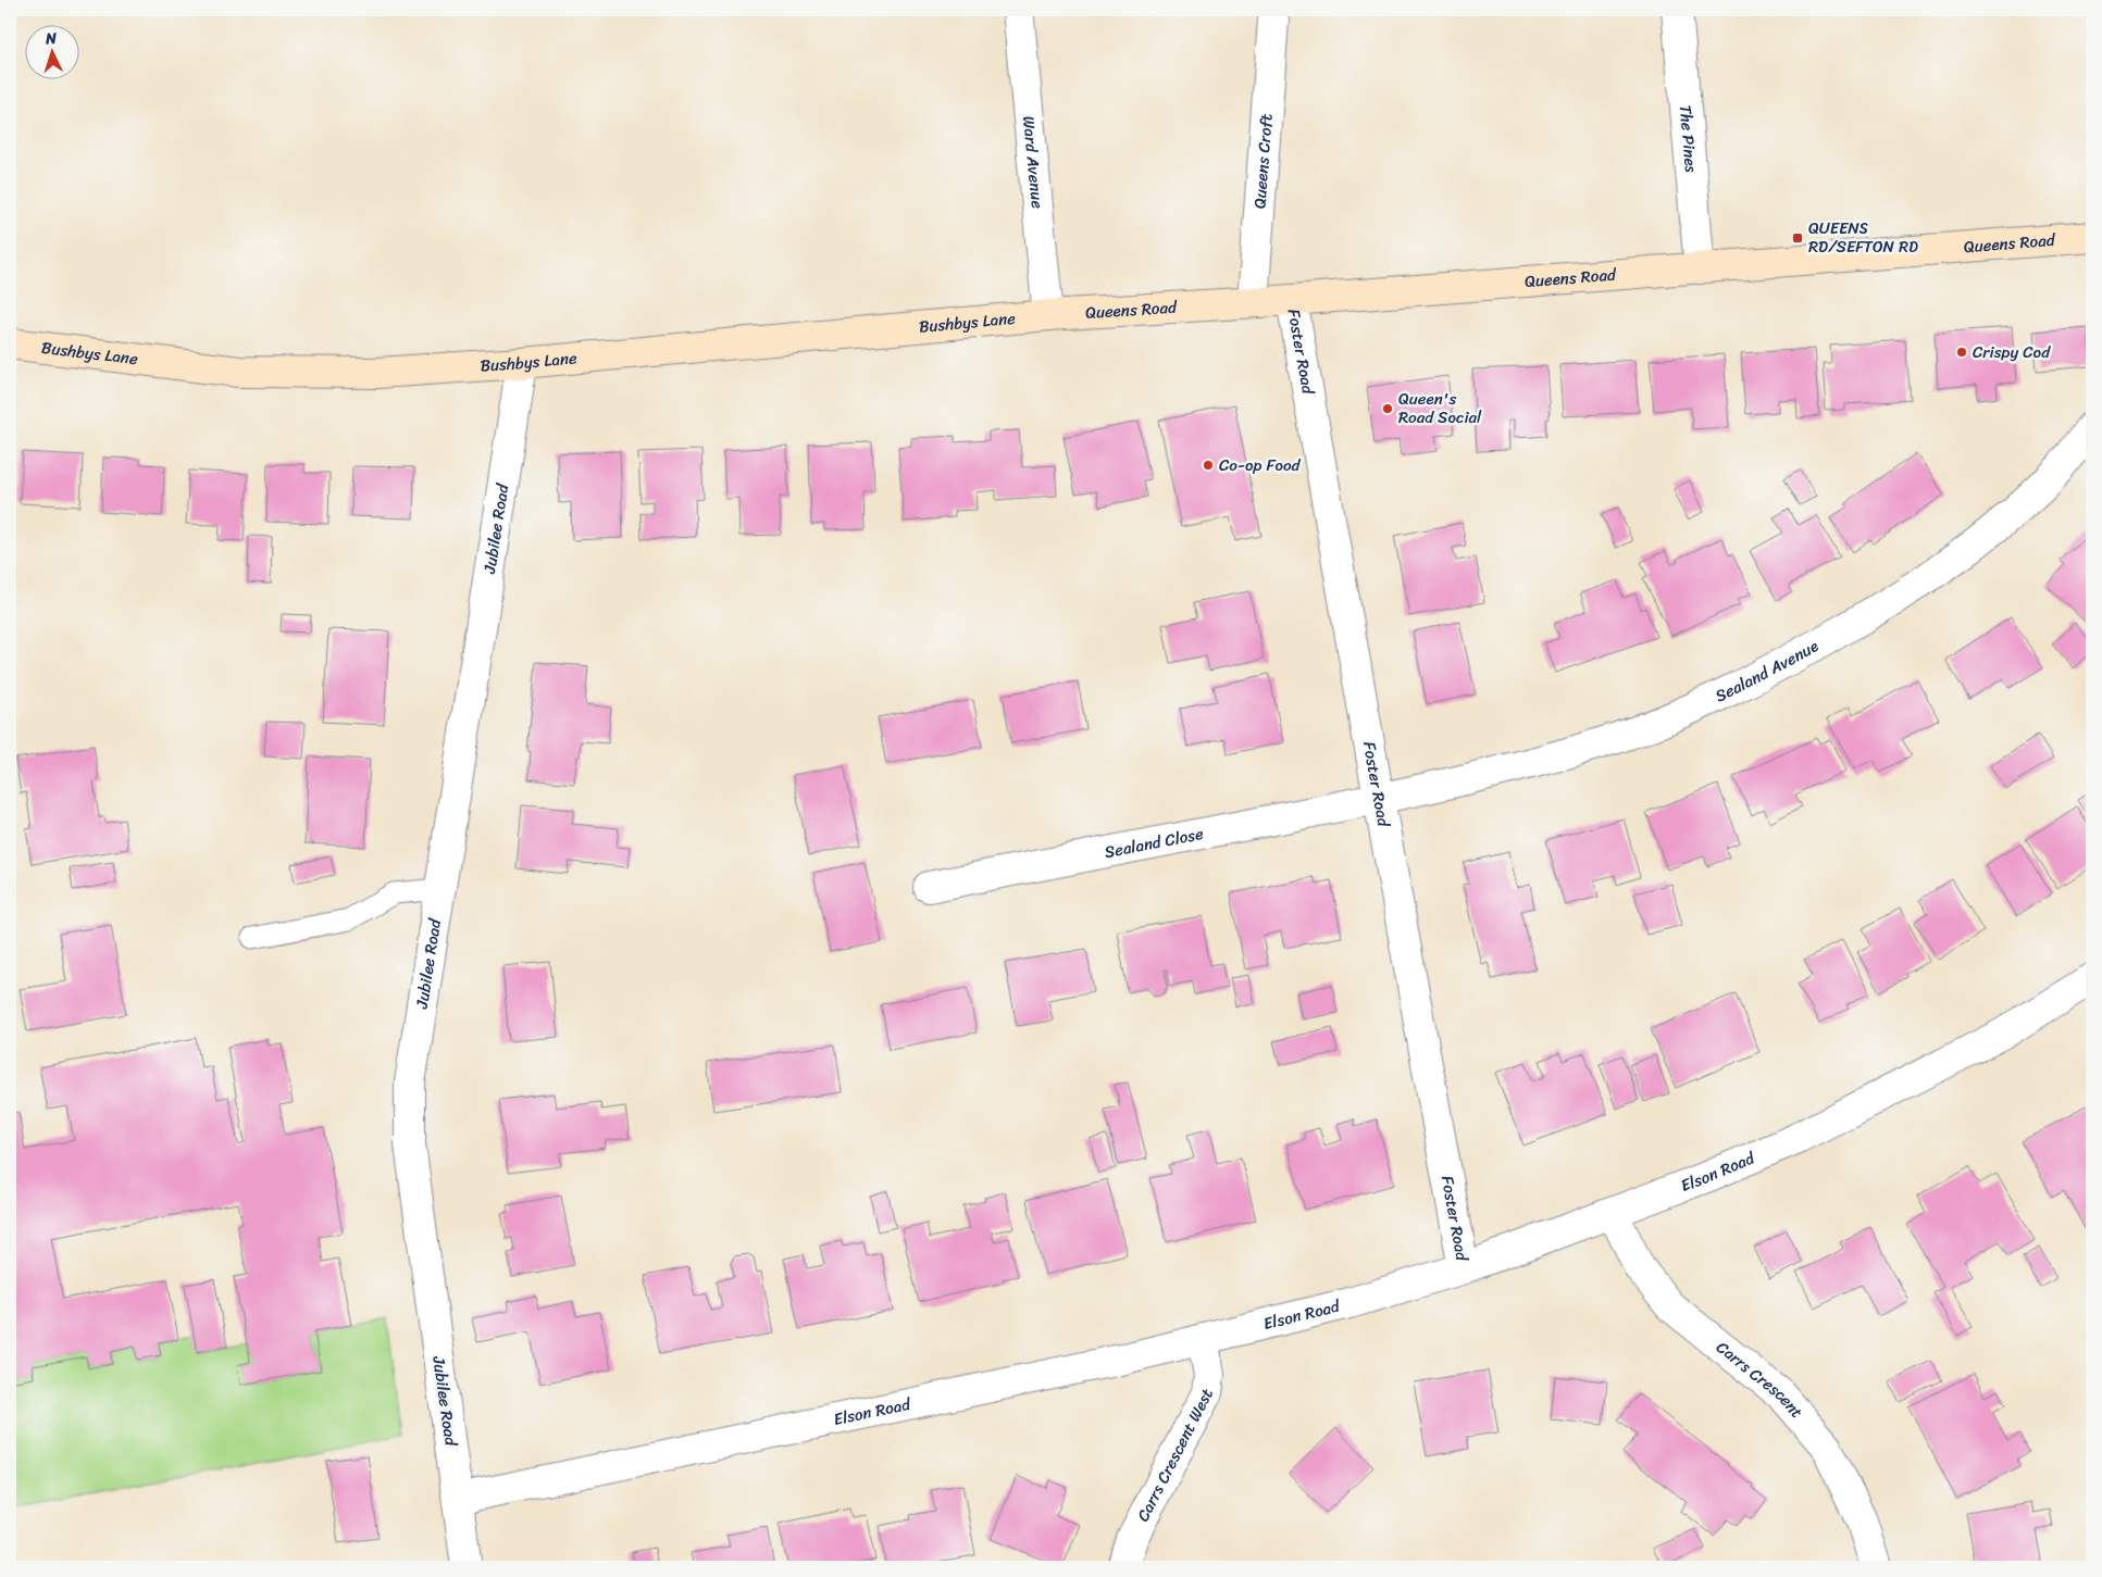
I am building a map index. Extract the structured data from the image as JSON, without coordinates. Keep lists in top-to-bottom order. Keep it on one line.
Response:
{"streets":{"street":["The Pines","Queens Croft","Ward Avenue","Queens Road","Bushbys Lane","Foster Road","Jubilee Road","Sealand Avenue","Sealand Close","Elson Road","Carrs Crescent","Carrs Crescent West"]},"crossings":[["The Pines","Queens Road"],["Queens Croft","Queens Road"],["Ward Avenue","Queens Road"],["Ward Avenue","Bushbys Lane"],["Queens Road","Bushbys Lane"],["Queens Road","Foster Road"],["Bushbys Lane","Jubilee Road"],["Foster Road","Sealand Avenue"],["Foster Road","Sealand Close"],["Foster Road","Elson Road"],["Jubilee Road","Elson Road"],["Sealand Avenue","Sealand Close"],["Elson Road","Carrs Crescent"],["Elson Road","Carrs Crescent West"]],"places":{"transit":["QUEENS RD/SEFTON RD"],"other":["Crispy Cod","Queen's Road Social","Co-op Food"]},"north":"top"}
